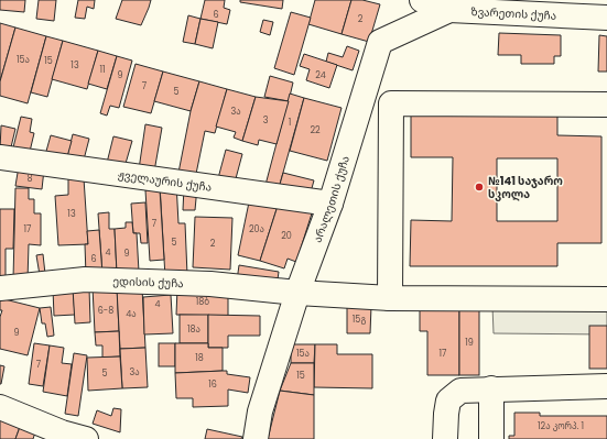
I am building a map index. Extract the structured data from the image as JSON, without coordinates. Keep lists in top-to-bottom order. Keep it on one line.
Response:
{"streets":{"street":["ზვარეთის ქუჩა","ჟველაურის ქუჩა","არალეთის ქუჩა","ედისის ქუჩა"]},"crossings":[["ზვარეთის ქუჩა","არალეთის ქუჩა"],["ჟველაურის ქუჩა","არალეთის ქუჩა"],["არალეთის ქუჩა","ედისის ქუჩა"]],"places":["№141 საჯარო სკოლა"],"house_numbers":["6","2","15ა","15","13","11","9","24","7","5","3ა","3","1","22","8","13","7","17","20ა","20","5","2","4","9","6","18ბ","4","6-8","4ა","15გ","18ა","9","19","15ა","17","18","7","3ა","5","15","16","12ა კორპ. 1"]}
